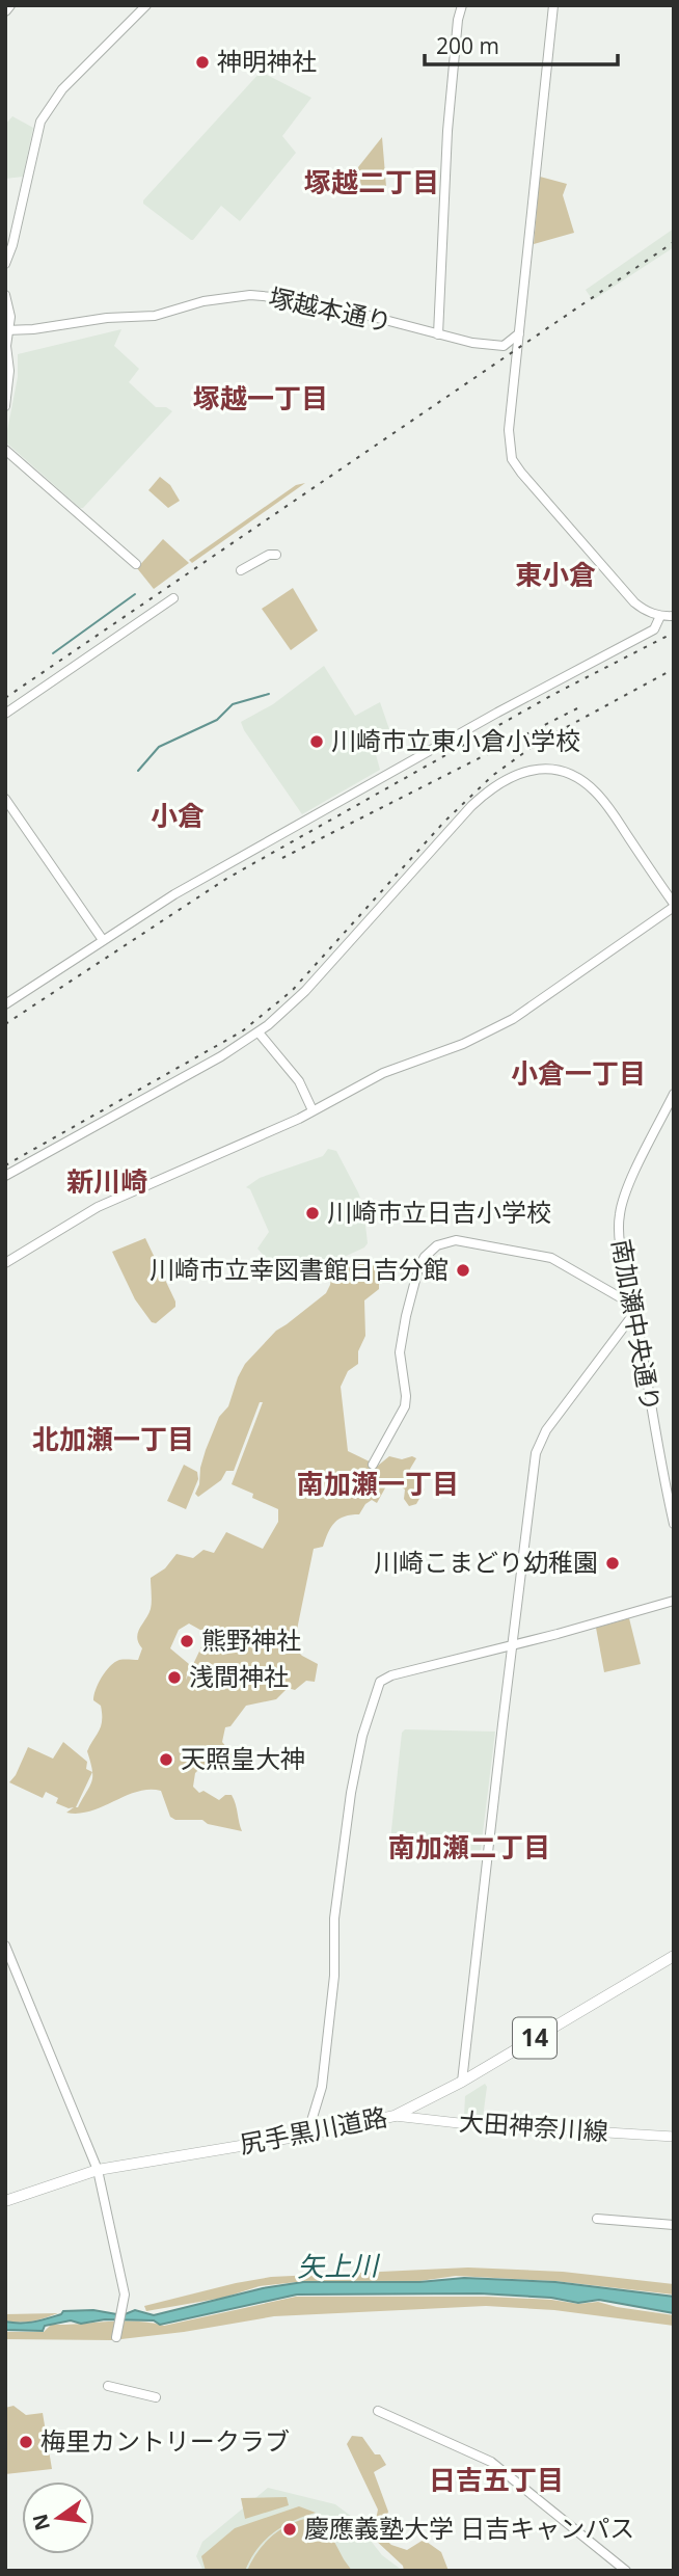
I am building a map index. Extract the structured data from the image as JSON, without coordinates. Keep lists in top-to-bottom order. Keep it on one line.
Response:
{"streets":{"main road":["14","大田神奈川線","尻手黒川道路"],"street":["塚越本通り","南加瀬中央通り"]},"crossings":[["大田神奈川線","尻手黒川道路"]],"districts":["塚越二丁目","塚越一丁目","東小倉","小倉","小倉一丁目","新川崎","北加瀬一丁目","南加瀬一丁目","南加瀬二丁目","日吉五丁目"],"water":["矢上川"],"places":["神明神社","川崎市立東小倉小学校","川崎市立日吉小学校","川崎市立幸図書館日吉分館","川崎こまどり幼稚園","熊野神社","浅間神社","天照皇大神","梅里カントリークラブ","慶應義塾大学 日吉キャンパス"],"scale_bar":"200 m","north":"left"}
